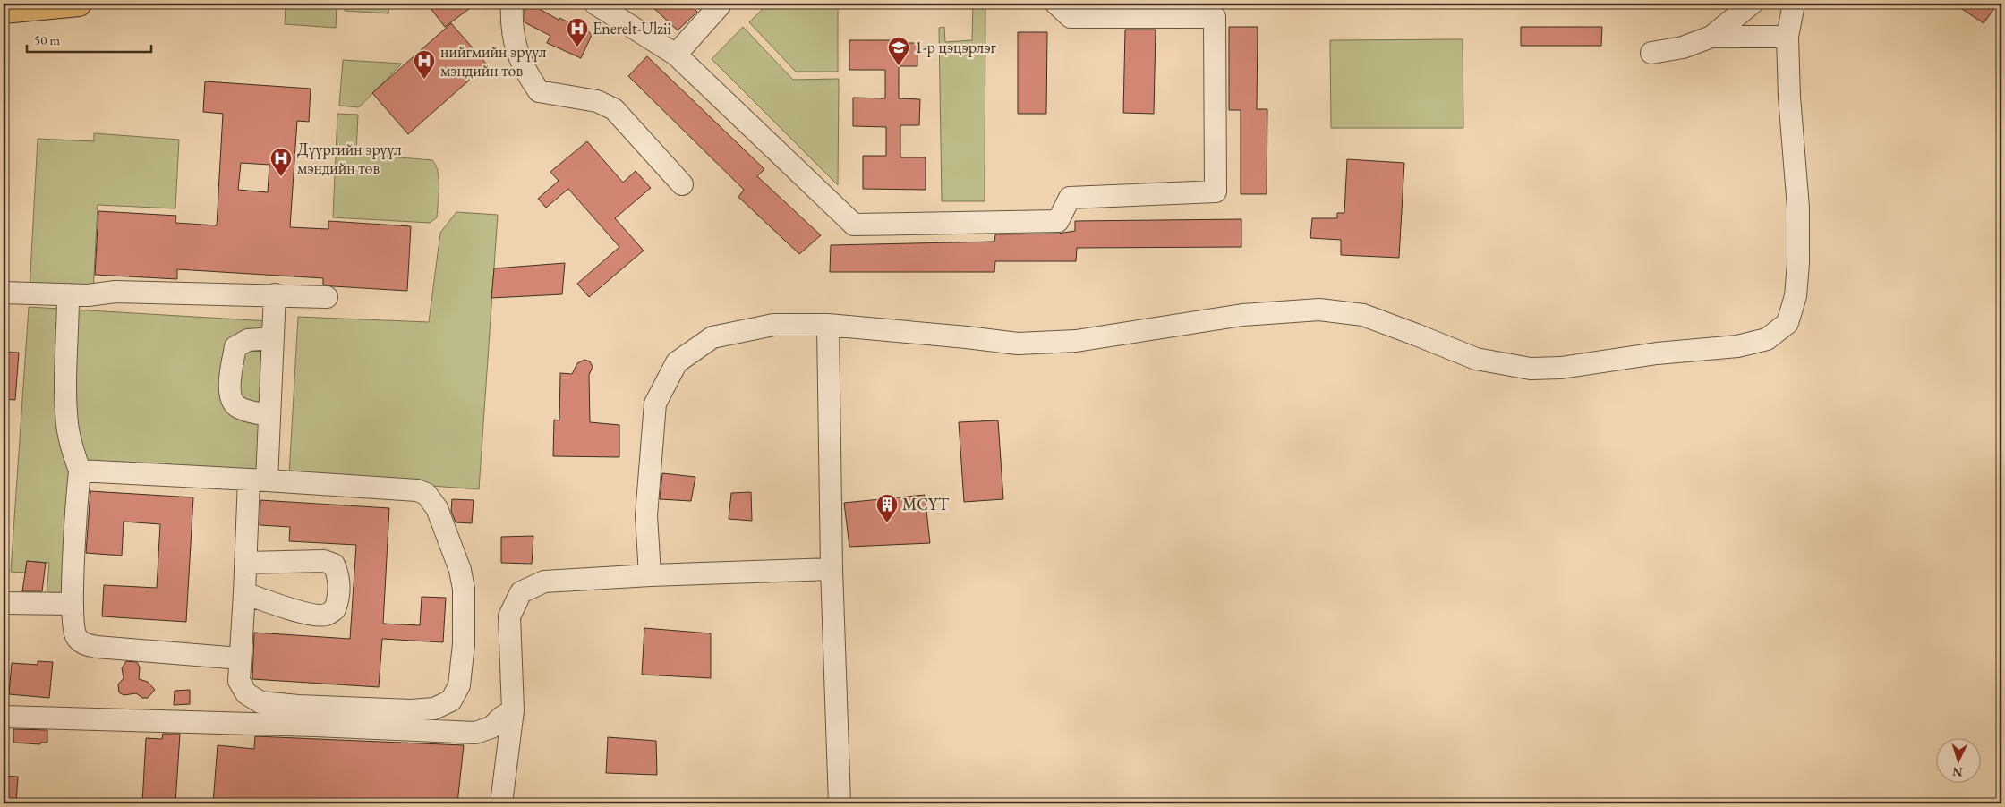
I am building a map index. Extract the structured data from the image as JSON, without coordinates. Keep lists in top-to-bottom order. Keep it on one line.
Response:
{"places":{"hospital":["Enerelt-Ulzii","нийгмийн эрүүл мэндийн төв","Дүүргийн эрүүл мэндийн төв"],"school or university":["1-р цэцэрлэг"],"building":["МСҮТ"]},"scale_bar":"50 m","north":"bottom"}
